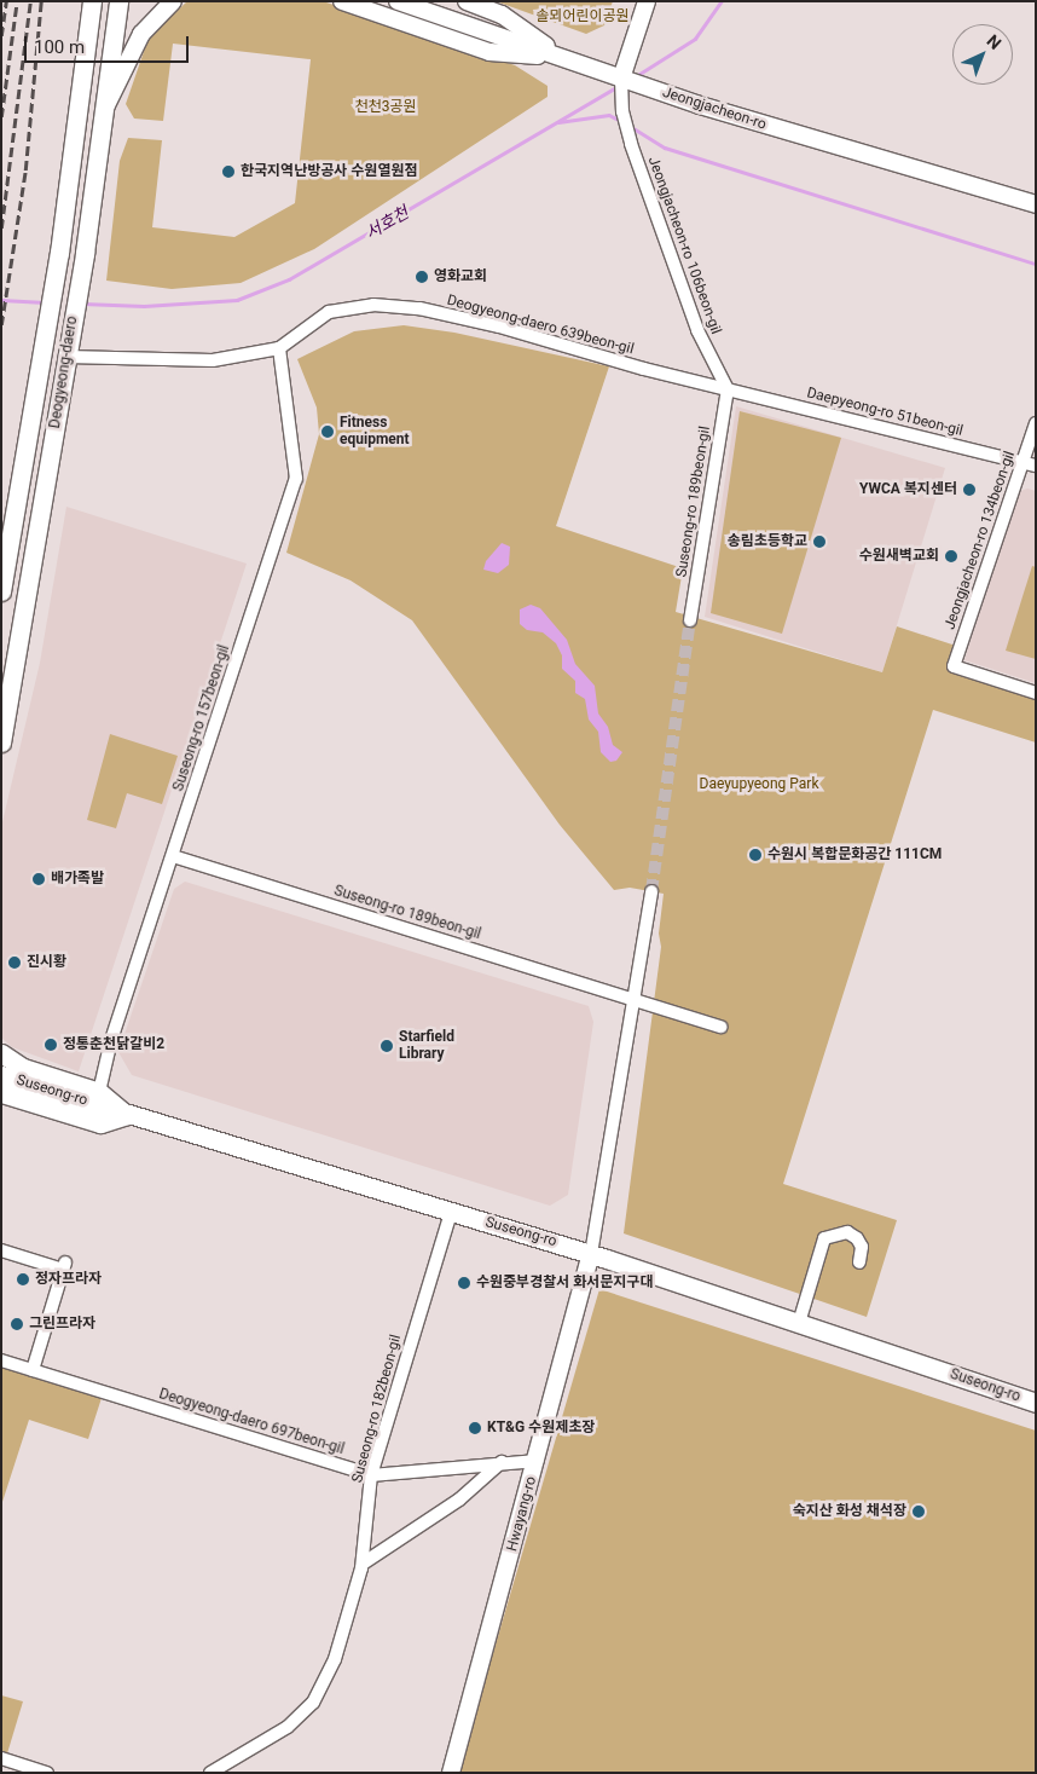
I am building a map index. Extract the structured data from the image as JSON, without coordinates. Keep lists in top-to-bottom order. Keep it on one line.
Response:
{"streets":{"main road":["Deogyeong-daero","Suseong-ro"],"street":["Jeongjacheon-ro","Jeongjacheon-ro 106beon-gil","Deogyeong-daero 639beon-gil","Daepyeong-ro 51beon-gil","Suseong-ro 189beon-gil","Jeongjacheon-ro 134beon-gil","Suseong-ro 157beon-gil","Suseong-ro 182beon-gil","Deogyeong-daero 697beon-gil","Hwayang-ro"]},"crossings":[["Jeongjacheon-ro","Jeongjacheon-ro 106beon-gil"],["Jeongjacheon-ro 106beon-gil","Deogyeong-daero 639beon-gil"],["Jeongjacheon-ro 106beon-gil","Daepyeong-ro 51beon-gil"],["Jeongjacheon-ro 106beon-gil","Suseong-ro 189beon-gil"],["Deogyeong-daero 639beon-gil","Deogyeong-daero"],["Deogyeong-daero 639beon-gil","Daepyeong-ro 51beon-gil"],["Deogyeong-daero 639beon-gil","Suseong-ro 189beon-gil"],["Deogyeong-daero 639beon-gil","Suseong-ro 157beon-gil"],["Daepyeong-ro 51beon-gil","Suseong-ro 189beon-gil"],["Daepyeong-ro 51beon-gil","Jeongjacheon-ro 134beon-gil"],["Suseong-ro 189beon-gil","Suseong-ro 157beon-gil"],["Suseong-ro","Suseong-ro 182beon-gil"],["Suseong-ro","Hwayang-ro"],["Suseong-ro 182beon-gil","Deogyeong-daero 697beon-gil"],["Deogyeong-daero 697beon-gil","Hwayang-ro"]],"water":["서호천"],"parks":["솔뫼어린이공원","천천3공원","Daeyupyeong Park"],"places":["한국지역난방공사 수원열원점","영화교회","Fitness equipment","YWCA 복지센터","송림초등학교","수원새벽교회","수원시 복합문화공간 111CM","배가족발","진시황","정통춘천닭갈비2","Starfield Library","정자프라자","수원중부경찰서 화서문지구대","그린프라자","KT&G 수원제초장","숙지산 화성 채석장"],"scale_bar":"100 m","north":"top right"}
